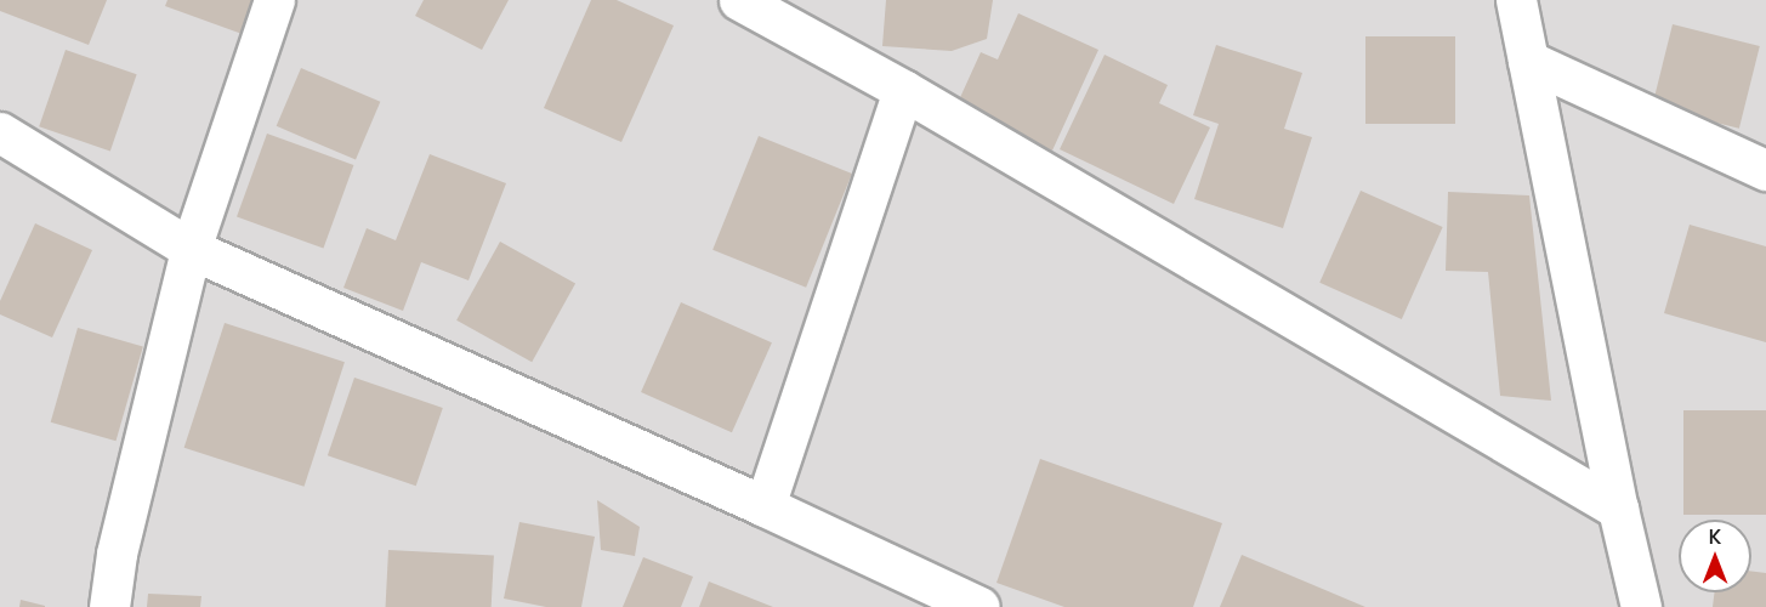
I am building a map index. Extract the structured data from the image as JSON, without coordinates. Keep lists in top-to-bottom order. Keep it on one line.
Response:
{"north":"top"}
